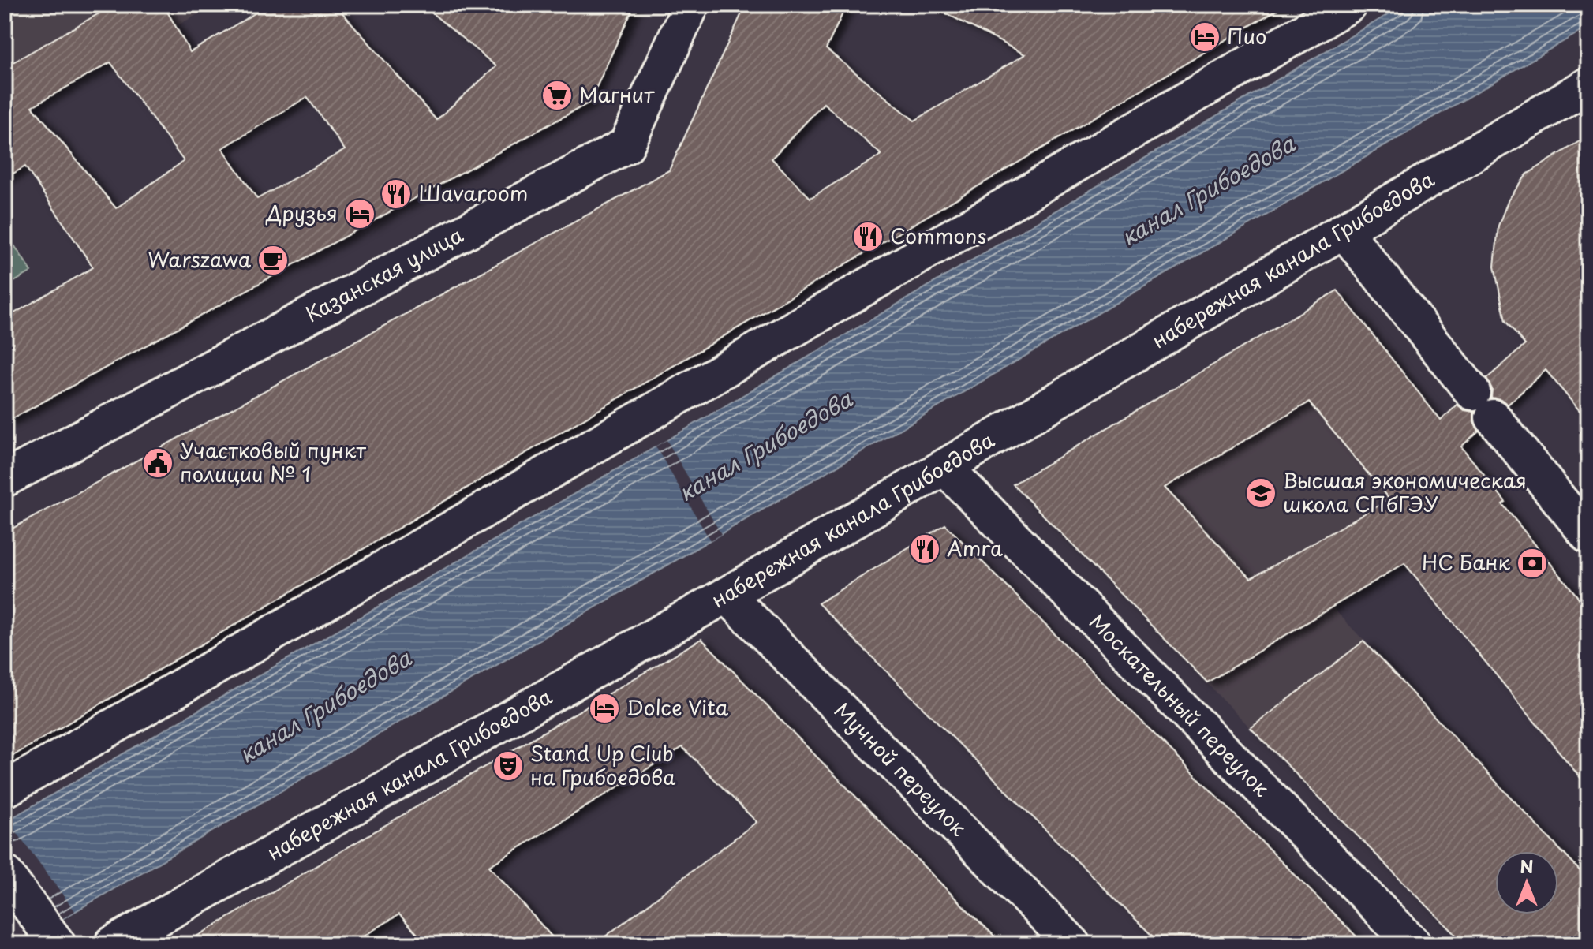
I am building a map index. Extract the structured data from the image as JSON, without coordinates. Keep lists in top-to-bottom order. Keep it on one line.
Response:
{"streets":{"street":["набережная канала Грибоедова","Казанская улица","Москательный переулок","Мучной переулок"]},"crossings":[["набережная канала Грибоедова","Москательный переулок"],["набережная канала Грибоедова","Мучной переулок"]],"water":["канал Грибоедова"],"places":{"hotel":["Пио","Друзья","Dolce Vita"],"supermarket":["Магнит"],"restaurant":["Шavaroom","Commons","Amra"],"cafe":["Warszawa"],"public building":["Участковый пункт полиции № 1"],"school or university":["Высшая экономическая школа СПбГЭУ"],"bank":["НС Банк"],"theatre":["Stand Up Club на Грибоедова"]},"north":"top"}
